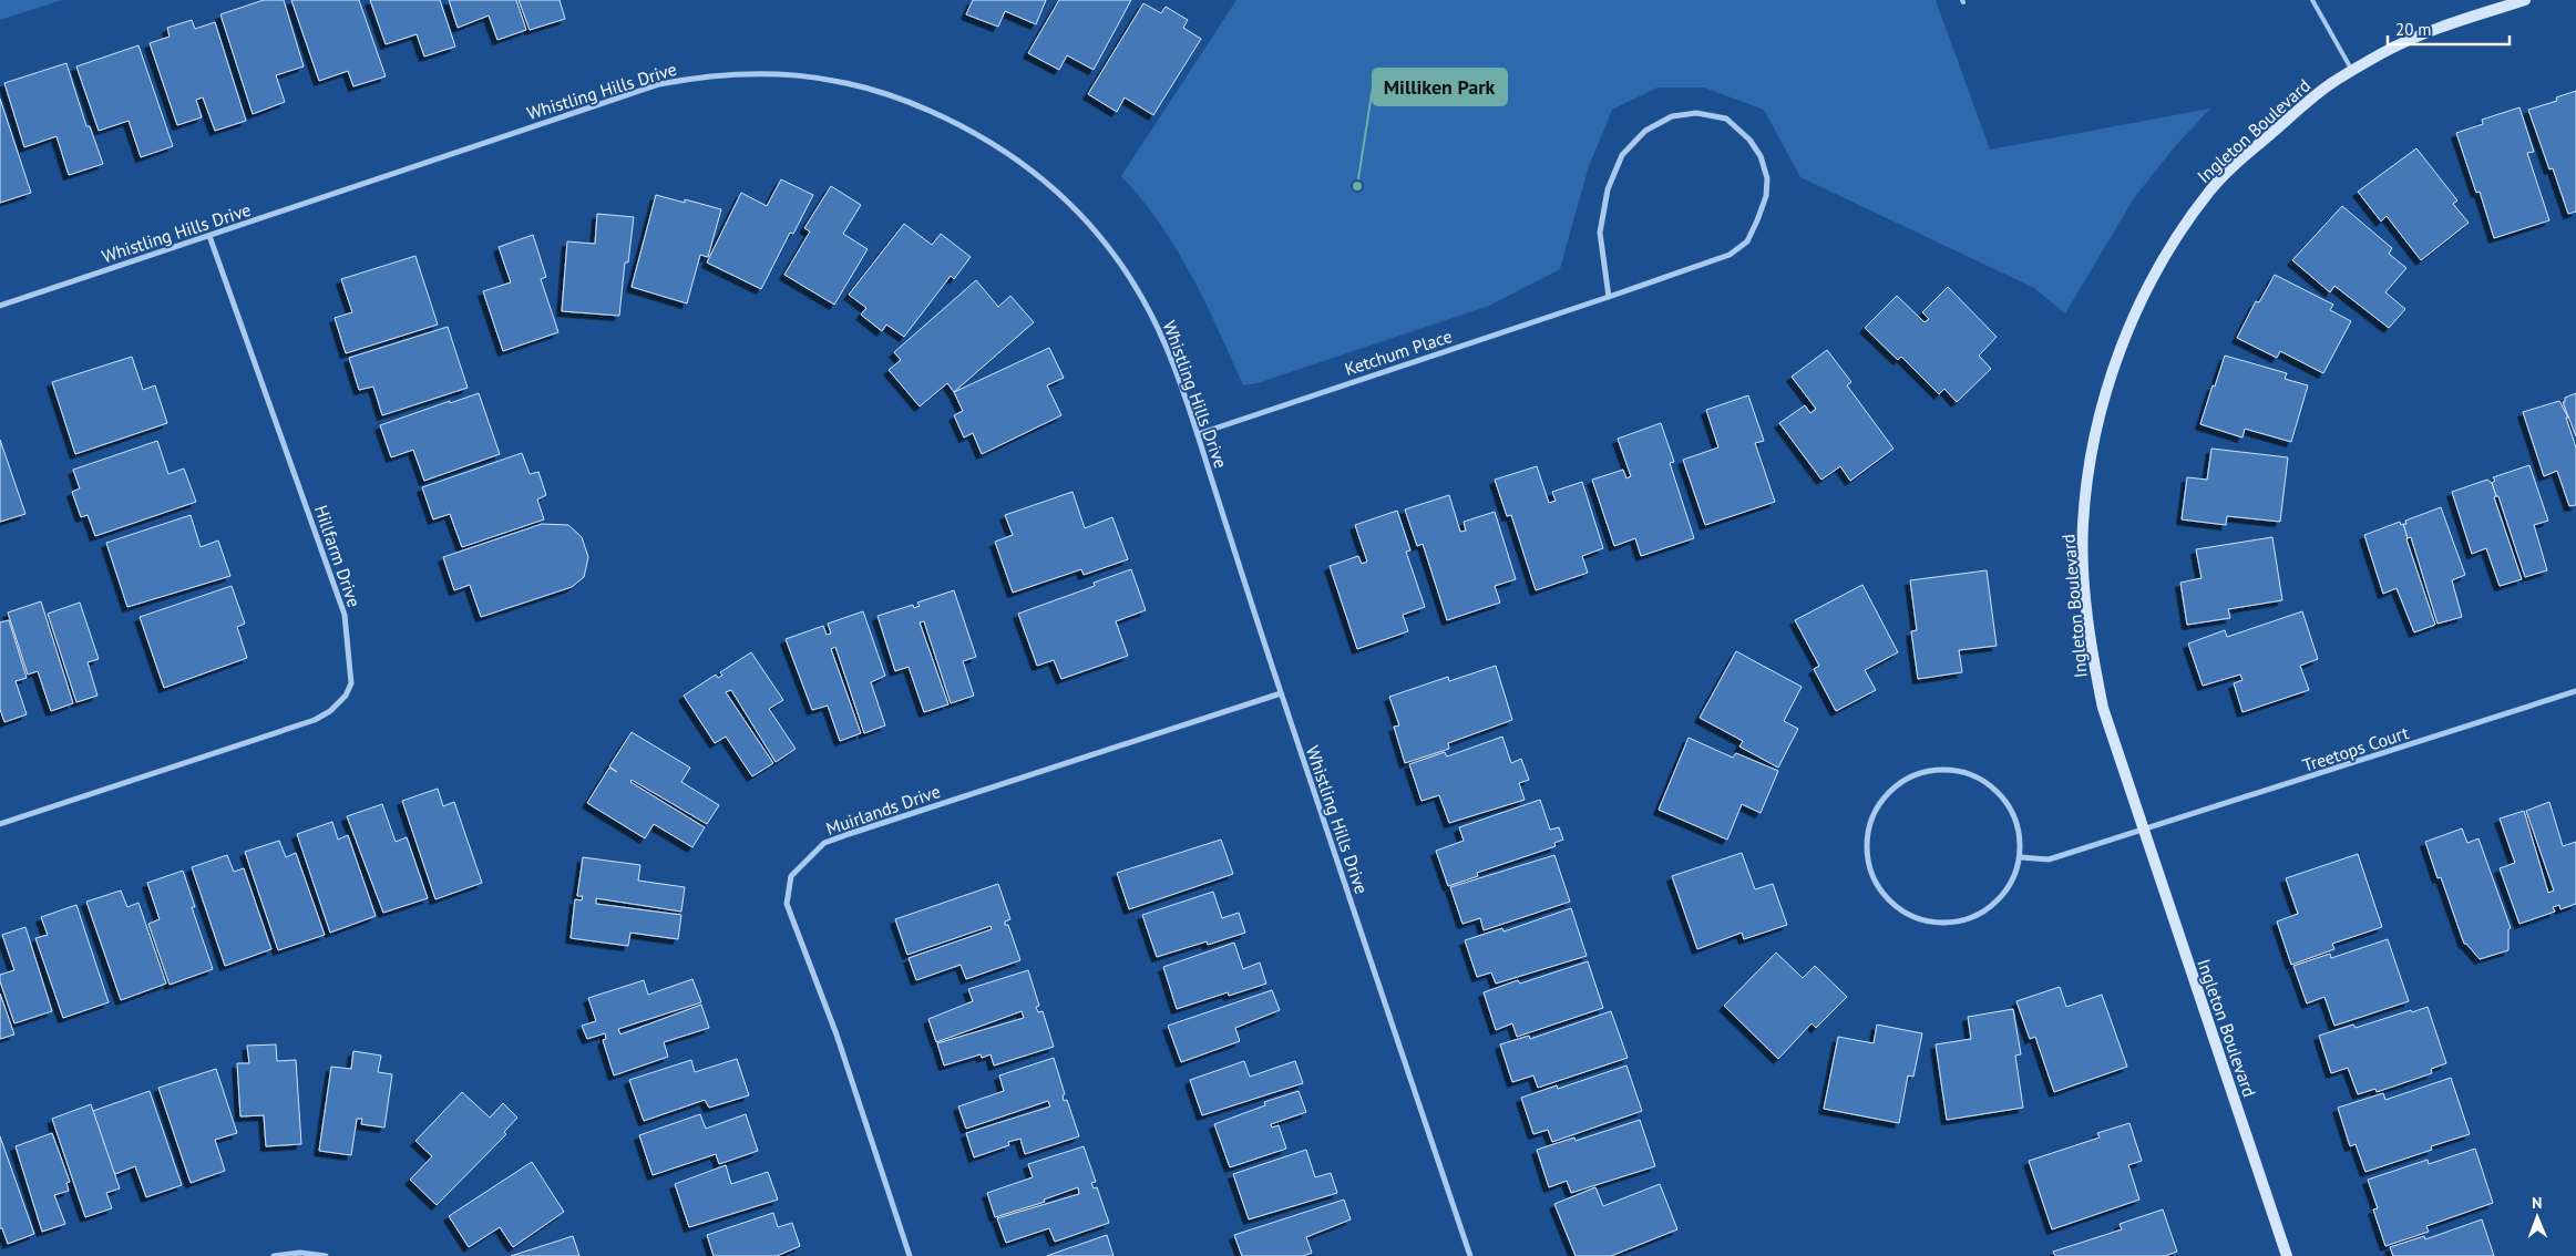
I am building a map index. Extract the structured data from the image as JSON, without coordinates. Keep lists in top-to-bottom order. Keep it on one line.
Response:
{"streets":{"street":["Whistling Hills Drive","Ingleton Boulevard","Ketchum Place","Hillfarm Drive","Treetops Court","Muirlands Drive"]},"crossings":[["Whistling Hills Drive","Ketchum Place"],["Whistling Hills Drive","Hillfarm Drive"],["Whistling Hills Drive","Muirlands Drive"],["Ingleton Boulevard","Treetops Court"]],"places":["Milliken Park"],"scale_bar":"20 m","north":"top"}
